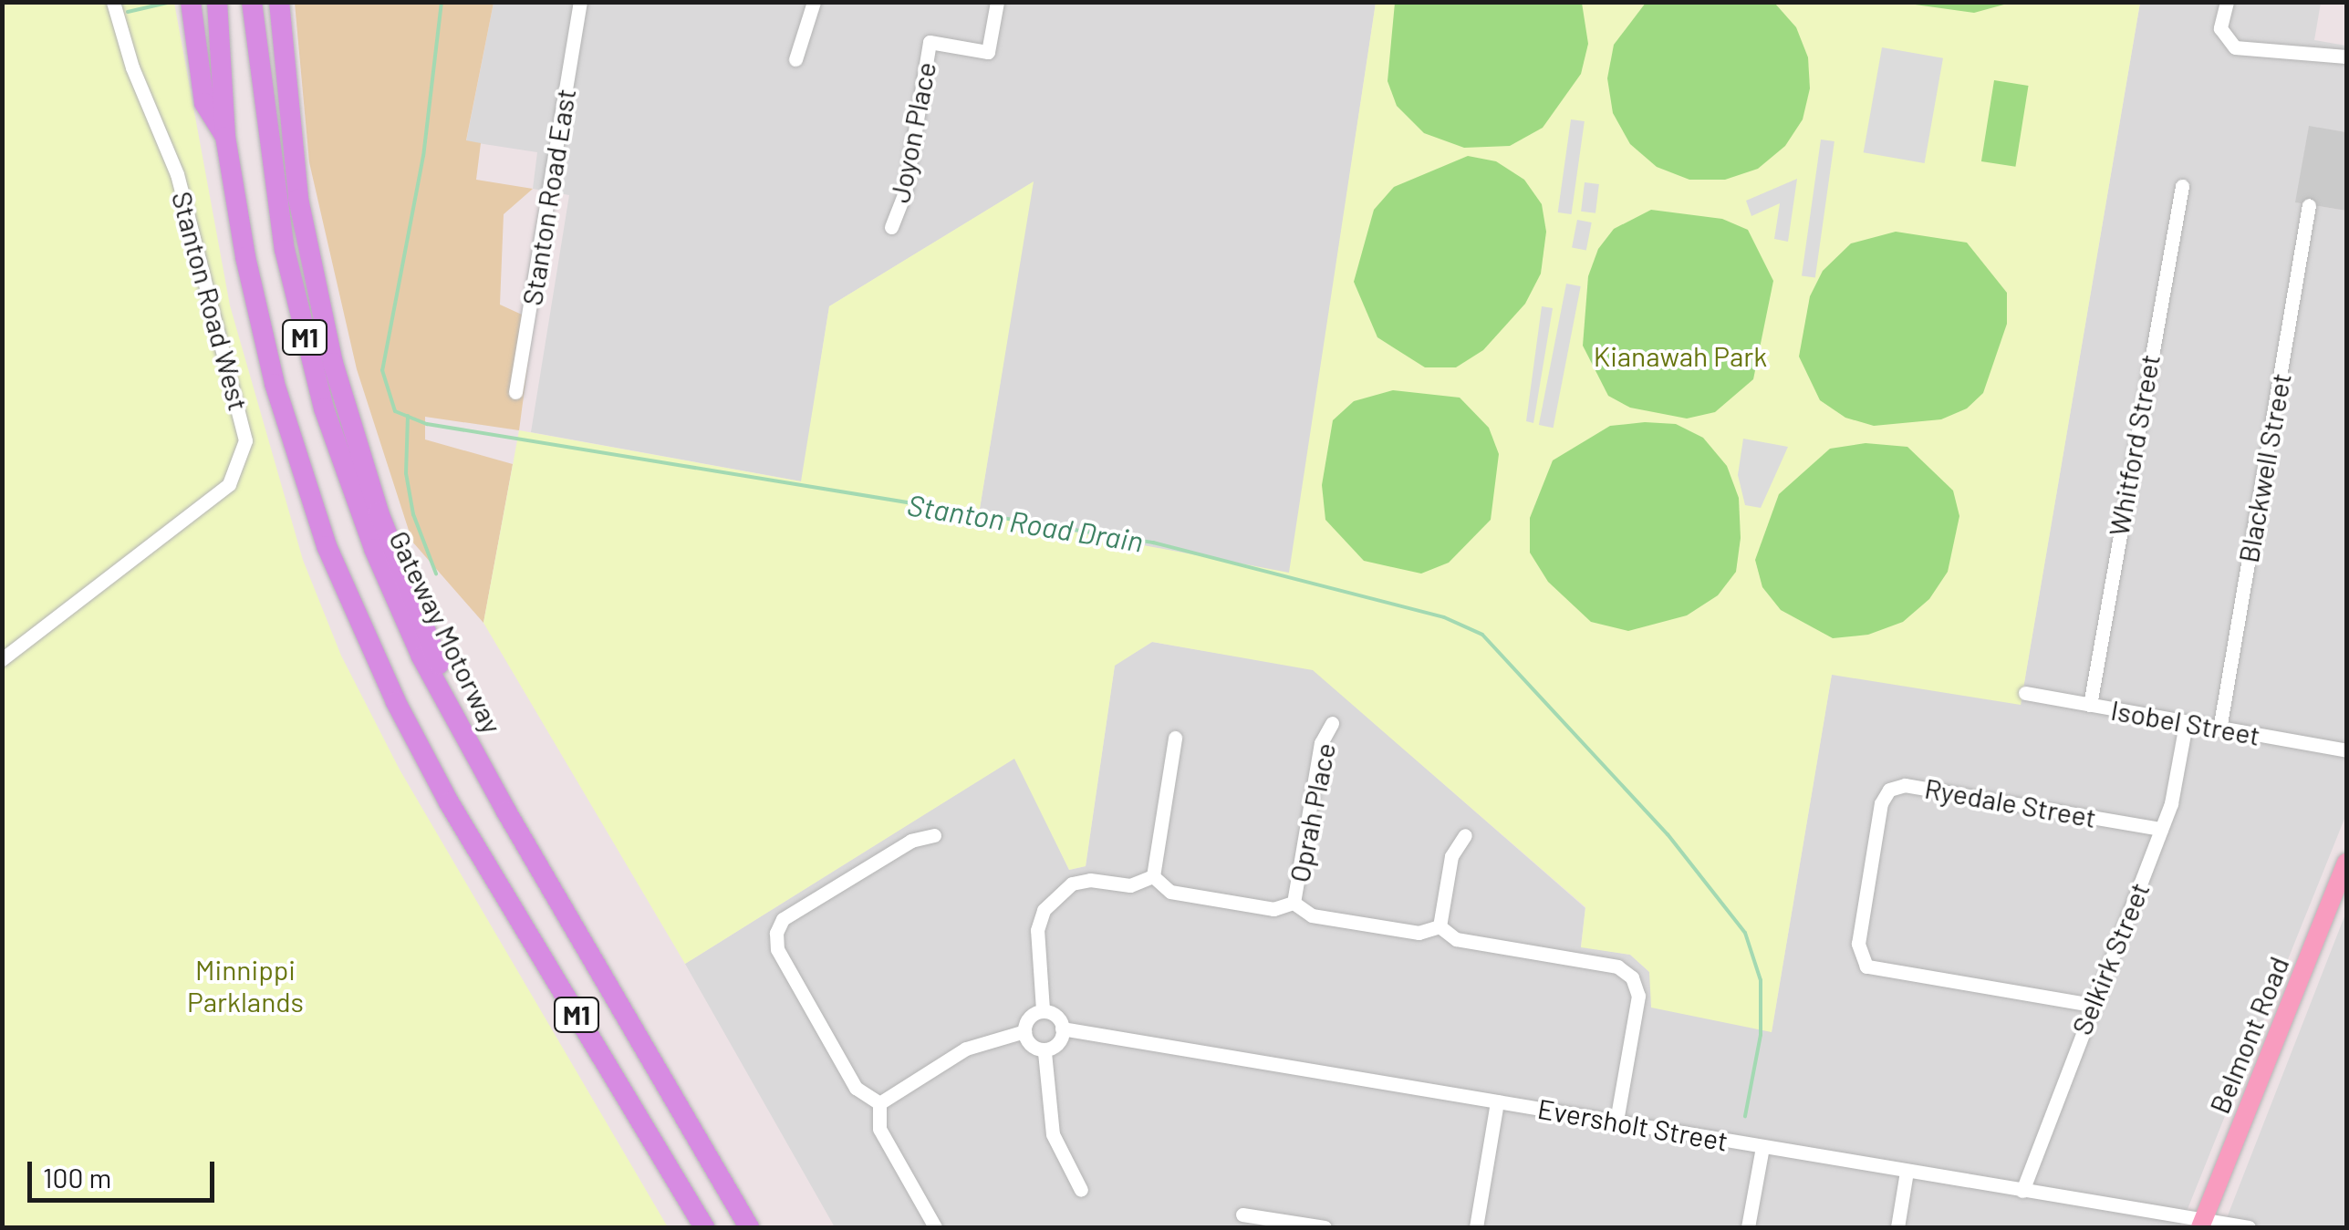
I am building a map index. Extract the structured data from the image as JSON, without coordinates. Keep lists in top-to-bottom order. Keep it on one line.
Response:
{"streets":{"highway":["M1","Gateway Motorway"],"main road":["Belmont Road"],"street":["Joyon Place","Stanton Road East","Stanton Road West","Whitford Street","Blackwell Street","Isobel Street","Ryedale Street","Oprah Place","Selkirk Street","Eversholt Street"]},"crossings":[["Whitford Street","Isobel Street"],["Blackwell Street","Isobel Street"],["Isobel Street","Selkirk Street"],["Ryedale Street","Selkirk Street"],["Selkirk Street","Eversholt Street"],["Belmont Road","Eversholt Street"]],"water":["Stanton Road Drain"],"parks":["Kianawah Park","Minnippi Parklands"],"scale_bar":"100 m"}
